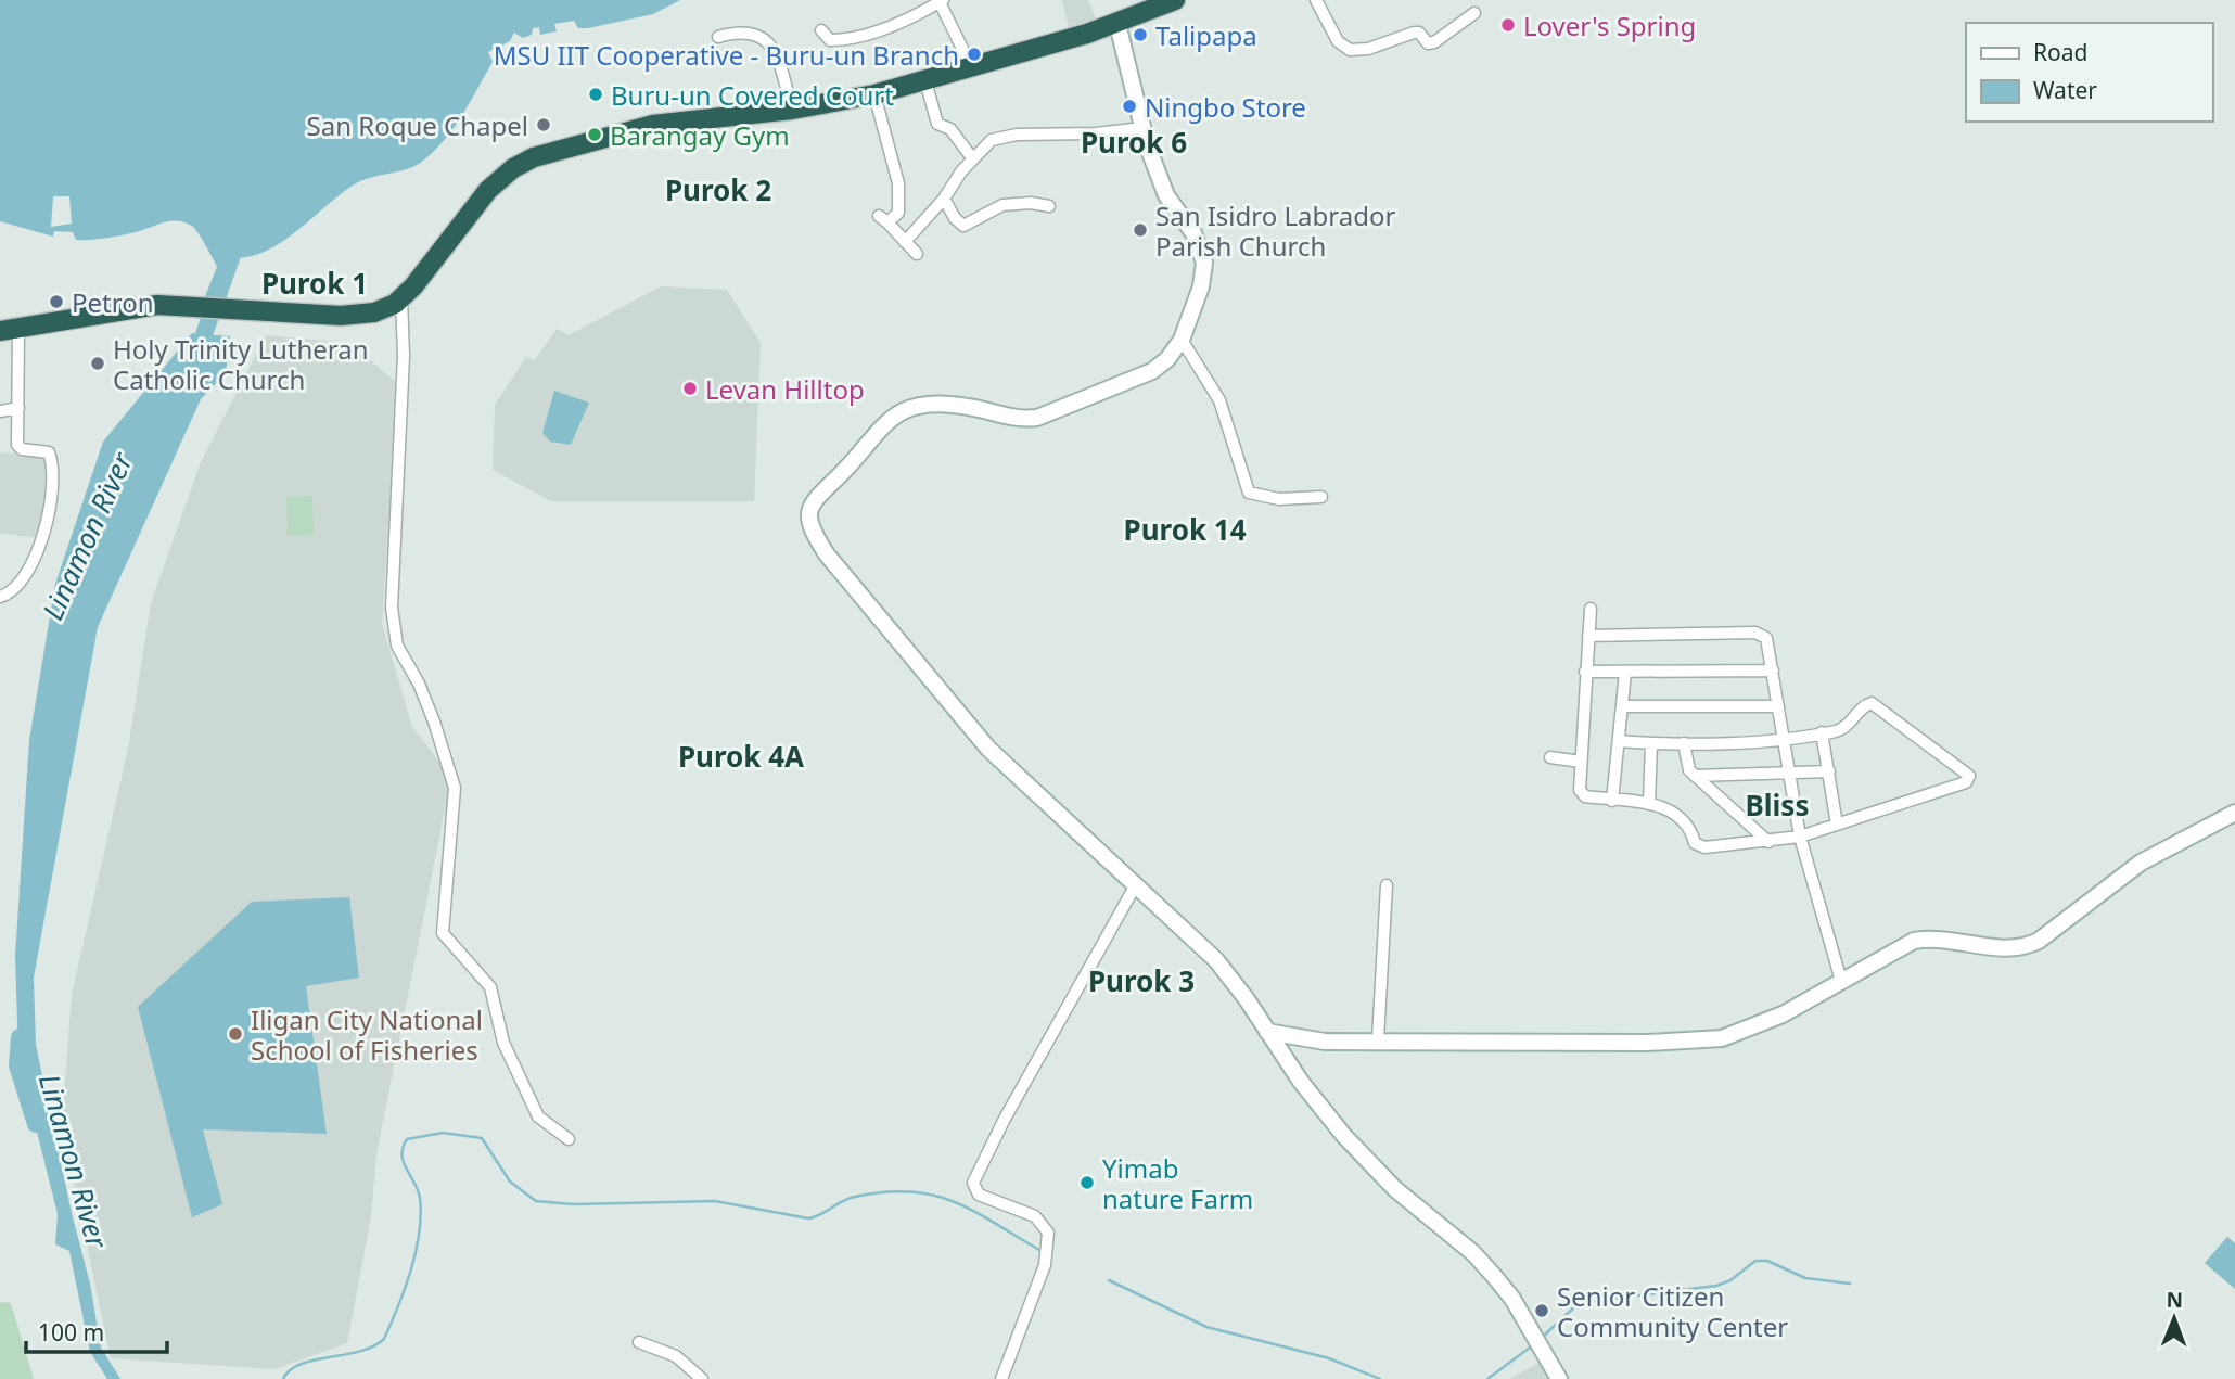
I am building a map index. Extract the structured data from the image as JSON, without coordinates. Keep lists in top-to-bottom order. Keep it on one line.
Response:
{"districts":["Purok 6","Purok 2","Purok 1","Purok 14","Purok 4A","Bliss","Purok 3"],"water":["Linamon River"],"places":["Lover's Spring","Talipapa","MSU IIT Cooperative - Buru-un Branch","Buru-un Covered Court","Ningbo Store","San Roque Chapel","Barangay Gym","San Isidro Labrador Parish Church","Petron","Holy Trinity Lutheran Catholic Church","Levan Hilltop","Iligan City National School of Fisheries","Yimab nature Farm","Senior Citizen Community Center"],"legend":["Road","Water"],"scale_bar":"100 m","north":"top"}
